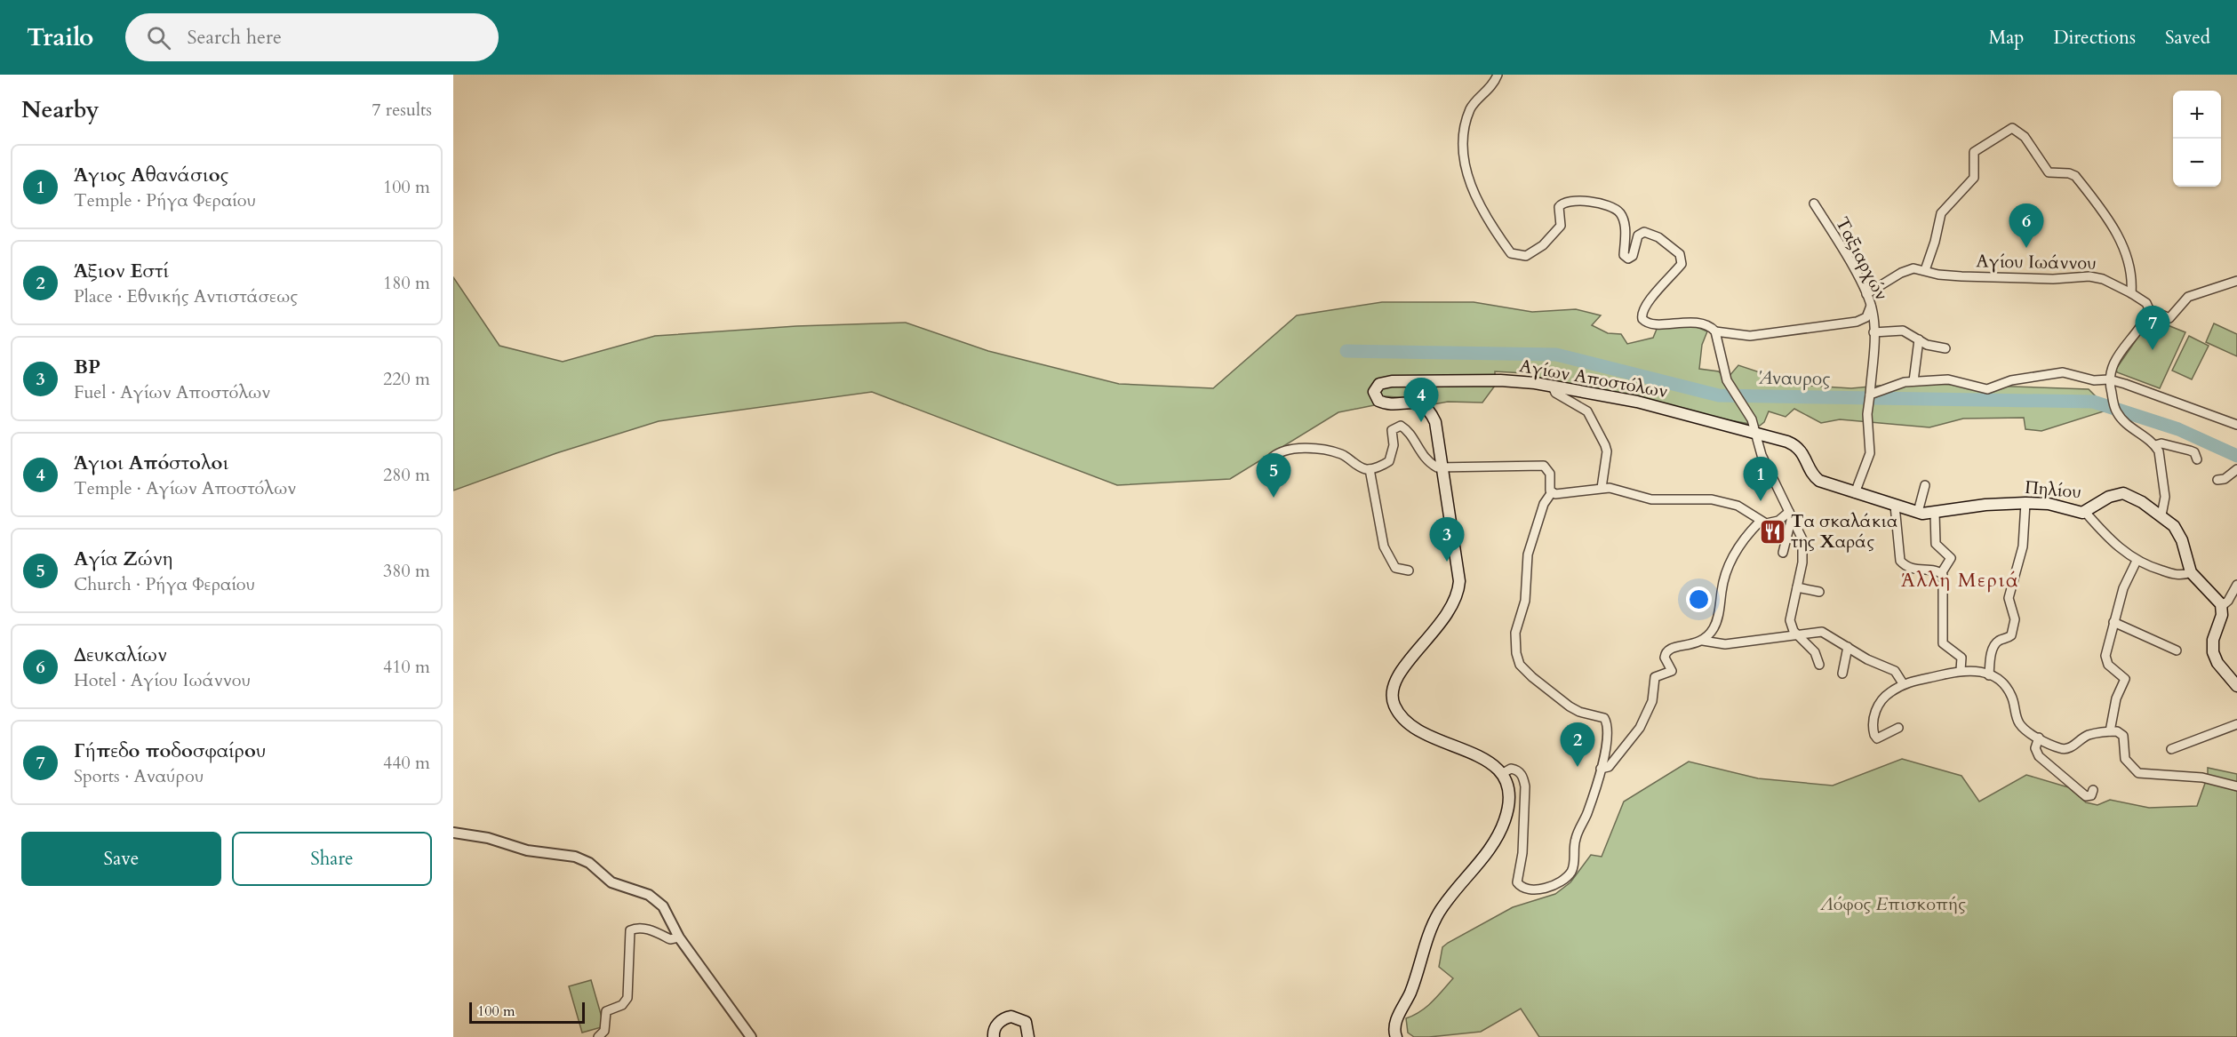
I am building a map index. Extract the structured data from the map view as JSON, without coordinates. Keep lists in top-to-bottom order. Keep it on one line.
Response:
{"streets":{"main road":["Αγίων Αποστόλων","Πηλίου"],"street":["Ταξιαρχών","Αγίου Ιωάννου"]},"crossings":[["Ταξιαρχών","Αγίου Ιωάννου"],["Ταξιαρχών","Πηλίου"],["Αγίων Αποστόλων","Πηλίου"]],"districts":["Άλλη Μεριά"],"water":["Άναυρος"],"parks":["Λόφος Επισκοπής"],"places":{"restaurant":["Τα σκαλάκια της Χαράς"]},"scale_bar":"100 m","page":{"header":"Trailo","search":"Search here","nav":["Map","Directions","Saved"],"heading":["Nearby","7 results"],"map_buttons":["+","−"],"list":[{"mark":"1","name":"Άγιος Αθανάσιος","note":"Temple · Ρήγα Φεραίου","value":"100 m"},{"mark":"2","name":"Άξιον Εστί","note":"Place · Εθνικής Αντιστάσεως","value":"180 m"},{"mark":"3","name":"BP","note":"Fuel · Αγίων Αποστόλων","value":"220 m"},{"mark":"4","name":"Άγιοι Απόστολοι","note":"Temple · Αγίων Αποστόλων","value":"280 m"},{"mark":"5","name":"Αγία Ζώνη","note":"Church · Ρήγα Φεραίου","value":"380 m"},{"mark":"6","name":"Δευκαλίων","note":"Hotel · Αγίου Ιωάννου","value":"410 m"},{"mark":"7","name":"Γήπεδο ποδοσφαίρου","note":"Sports · Αναύρου","value":"440 m"}],"pins":["6","7","4","5","1","3","2"],"buttons":["Save","Share"],"scale":"100 m"}}
